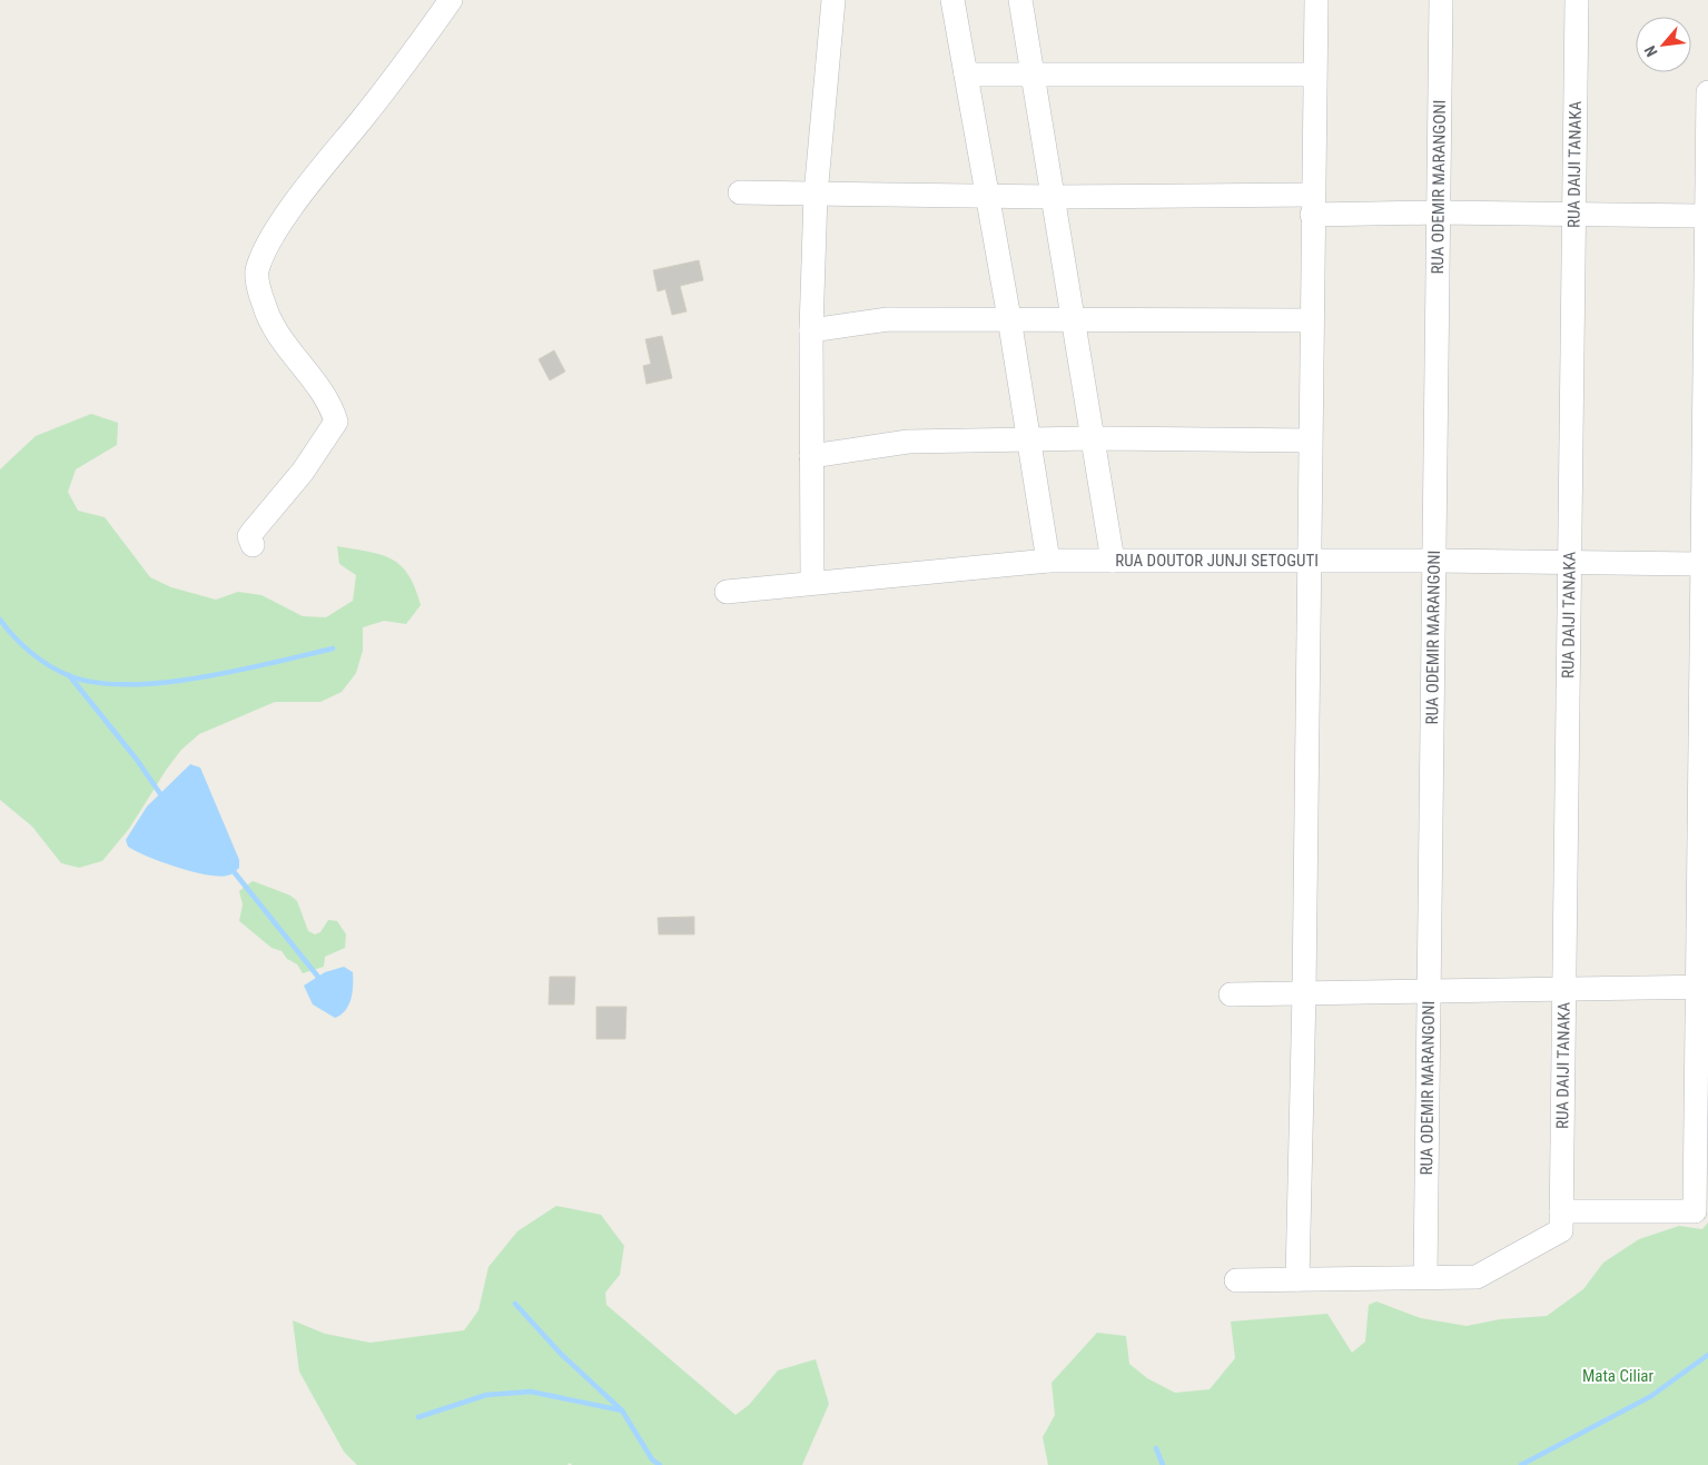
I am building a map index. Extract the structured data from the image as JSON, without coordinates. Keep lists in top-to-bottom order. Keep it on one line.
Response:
{"streets":{"street":["RUA DAIJI TANAKA","RUA ODEMIR MARANGONI","RUA DOUTOR JUNJI SETOGUTI"]},"crossings":[["RUA DAIJI TANAKA","RUA DOUTOR JUNJI SETOGUTI"],["RUA ODEMIR MARANGONI","RUA DOUTOR JUNJI SETOGUTI"]],"parks":["Mata Ciliar"],"north":"bottom left"}
